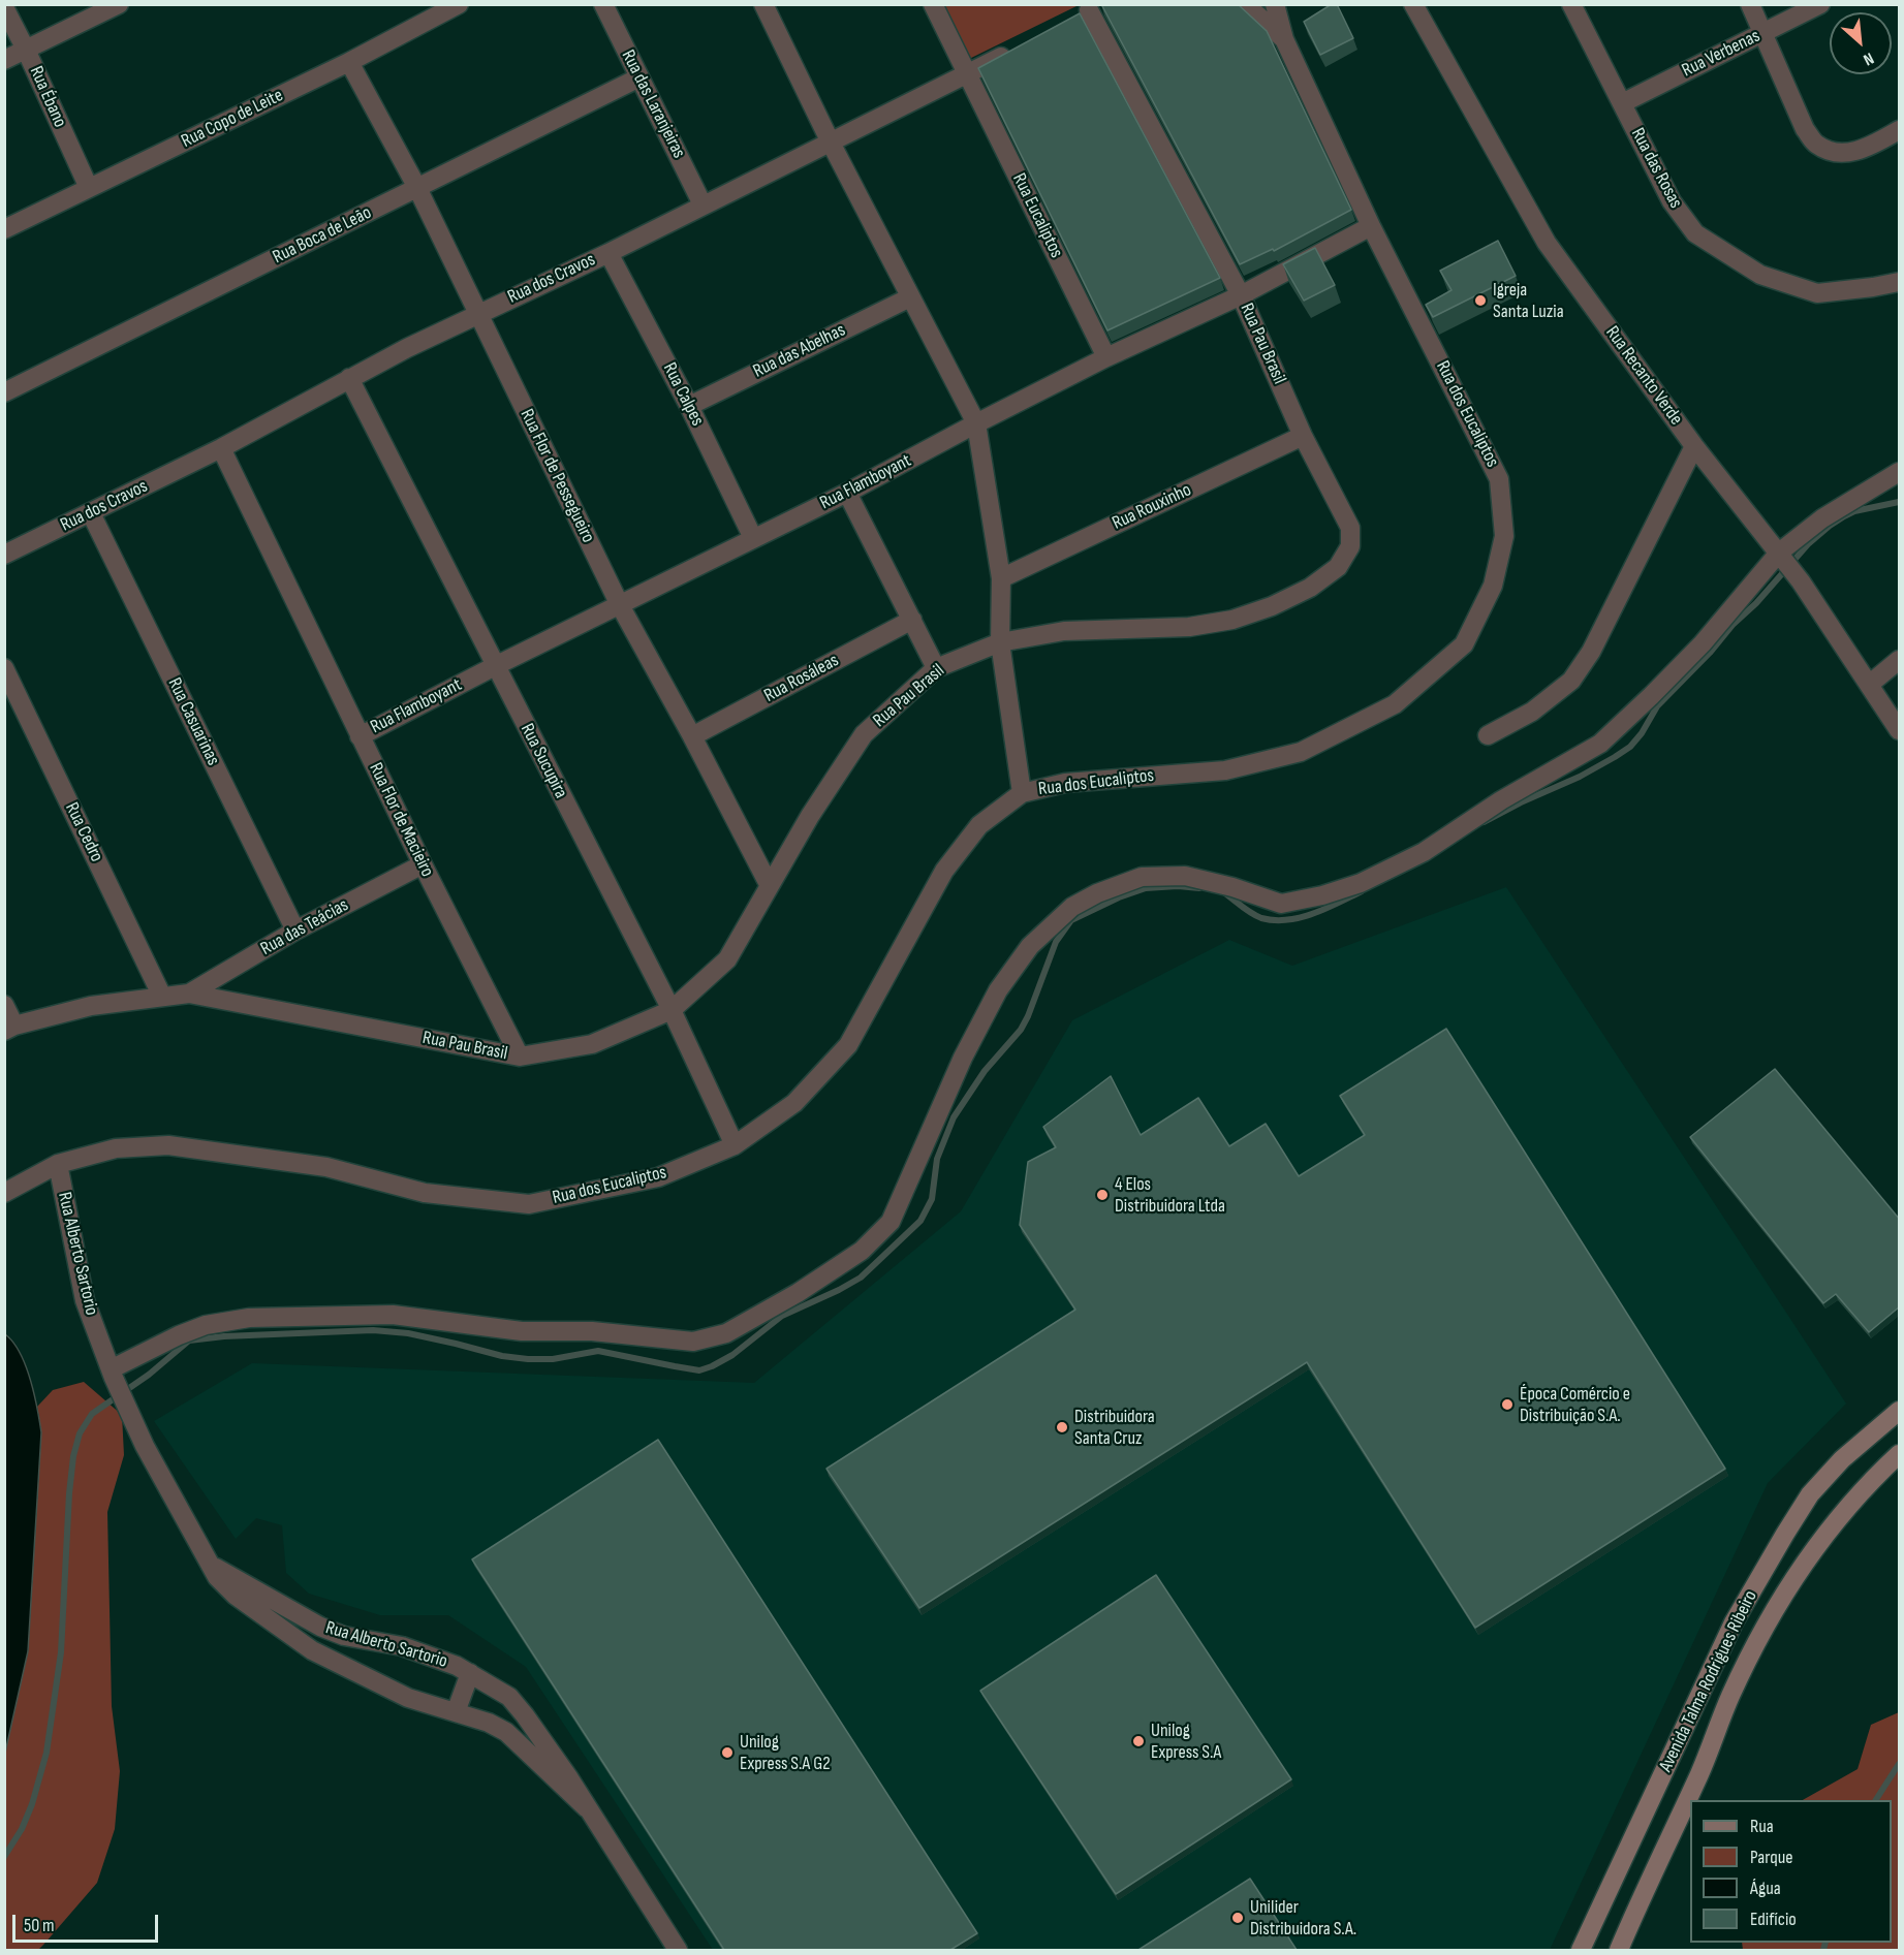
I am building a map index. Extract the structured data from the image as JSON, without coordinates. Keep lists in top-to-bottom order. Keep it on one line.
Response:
{"streets":{"main road":["Avenida Talma Rodrigues Ribeiro"],"street":["Rua Verbenas","Rua Ébano","Rua das Laranjeiras","Rua Copo de Leite","Rua das Rosas","Rua Eucaliptos","Rua Boca de Leão","Rua dos Cravos","Rua Pau Brasil","Rua das Abelhas","Rua Recanto Verde","Rua Calpes","Rua dos Eucaliptos","Rua Flor de Pessegueiro","Rua Flamboyant","Rua Rouxinho","Rua Rosáleas","Rua Casuarinas","Rua Sucupira","Rua Flor de Macieiro","Rua Cedro","Rua das Teácias","Rua Alberto Sartorio"]},"crossings":[["Rua Verbenas","Rua das Rosas"],["Rua Ébano","Rua Copo de Leite"],["Rua das Laranjeiras","Rua Boca de Leão"],["Rua das Laranjeiras","Rua dos Cravos"],["Rua Copo de Leite","Rua Flor de Pessegueiro"],["Rua Eucaliptos","Rua dos Cravos"],["Rua Eucaliptos","Rua Flamboyant"],["Rua Boca de Leão","Rua Flor de Pessegueiro"],["Rua dos Cravos","Rua Calpes"],["Rua dos Cravos","Rua Flor de Pessegueiro"],["Rua dos Cravos","Rua Casuarinas"],["Rua dos Cravos","Rua Sucupira"],["Rua dos Cravos","Rua Flor de Macieiro"],["Rua Pau Brasil","Rua Flor de Pessegueiro"],["Rua Pau Brasil","Rua Flamboyant"],["Rua Pau Brasil","Rua Rouxinho"],["Rua Pau Brasil","Rua Sucupira"],["Rua Pau Brasil","Rua Flor de Macieiro"],["Rua Pau Brasil","Rua Cedro"],["Rua Pau Brasil","Rua das Teácias"],["Rua das Abelhas","Rua Calpes"],["Rua Calpes","Rua Flamboyant"],["Rua dos Eucaliptos","Rua Flamboyant"],["Rua dos Eucaliptos","Rua Sucupira"],["Rua dos Eucaliptos","Rua Alberto Sartorio"],["Rua Flor de Pessegueiro","Rua Flamboyant"],["Rua Flor de Pessegueiro","Rua Rosáleas"],["Rua Flamboyant","Rua Sucupira"],["Rua Flamboyant","Rua Flor de Macieiro"],["Rua Casuarinas","Rua das Teácias"],["Rua Flor de Macieiro","Rua das Teácias"]],"places":["Igreja Santa Luzia","4 Elos Distribuidora Ltda","Época Comércio e Distribuição S.A.","Distribuidora Santa Cruz","Unilog Express S.A","Unilog Express S.A G2","Unilider Distribuidora S.A."],"legend":["Rua","Parque","Água","Edifício"],"scale_bar":"50 m","north":"bottom right"}
